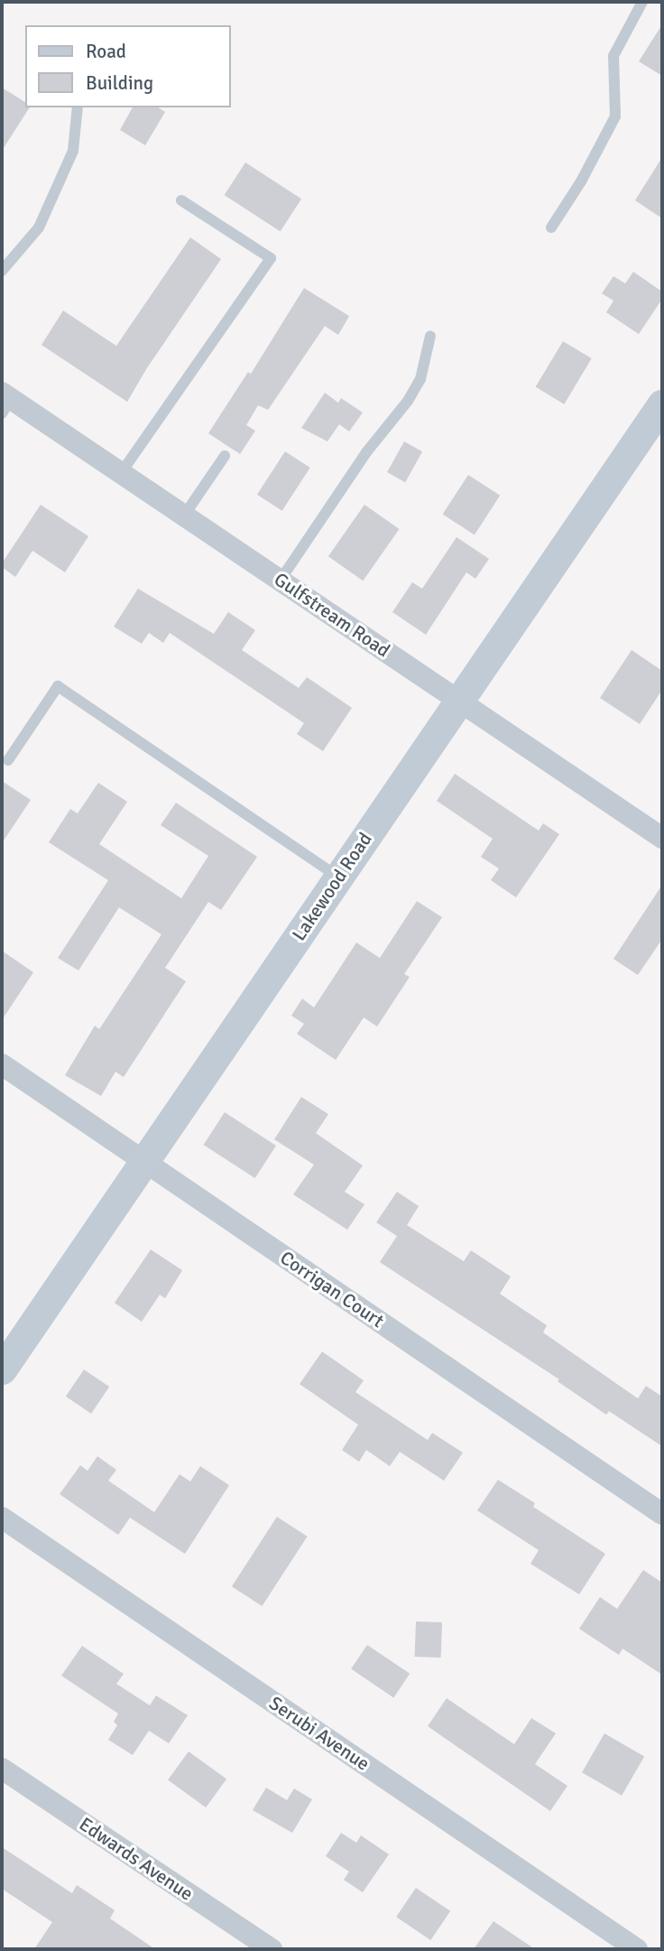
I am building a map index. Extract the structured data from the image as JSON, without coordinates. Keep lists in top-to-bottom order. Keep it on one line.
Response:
{"streets":{"street":["Gulfstream Road","Lakewood Road","Corrigan Court","Serubi Avenue","Edwards Avenue"]},"crossings":[["Gulfstream Road","Lakewood Road"],["Lakewood Road","Corrigan Court"]],"legend":["Road","Building"]}
